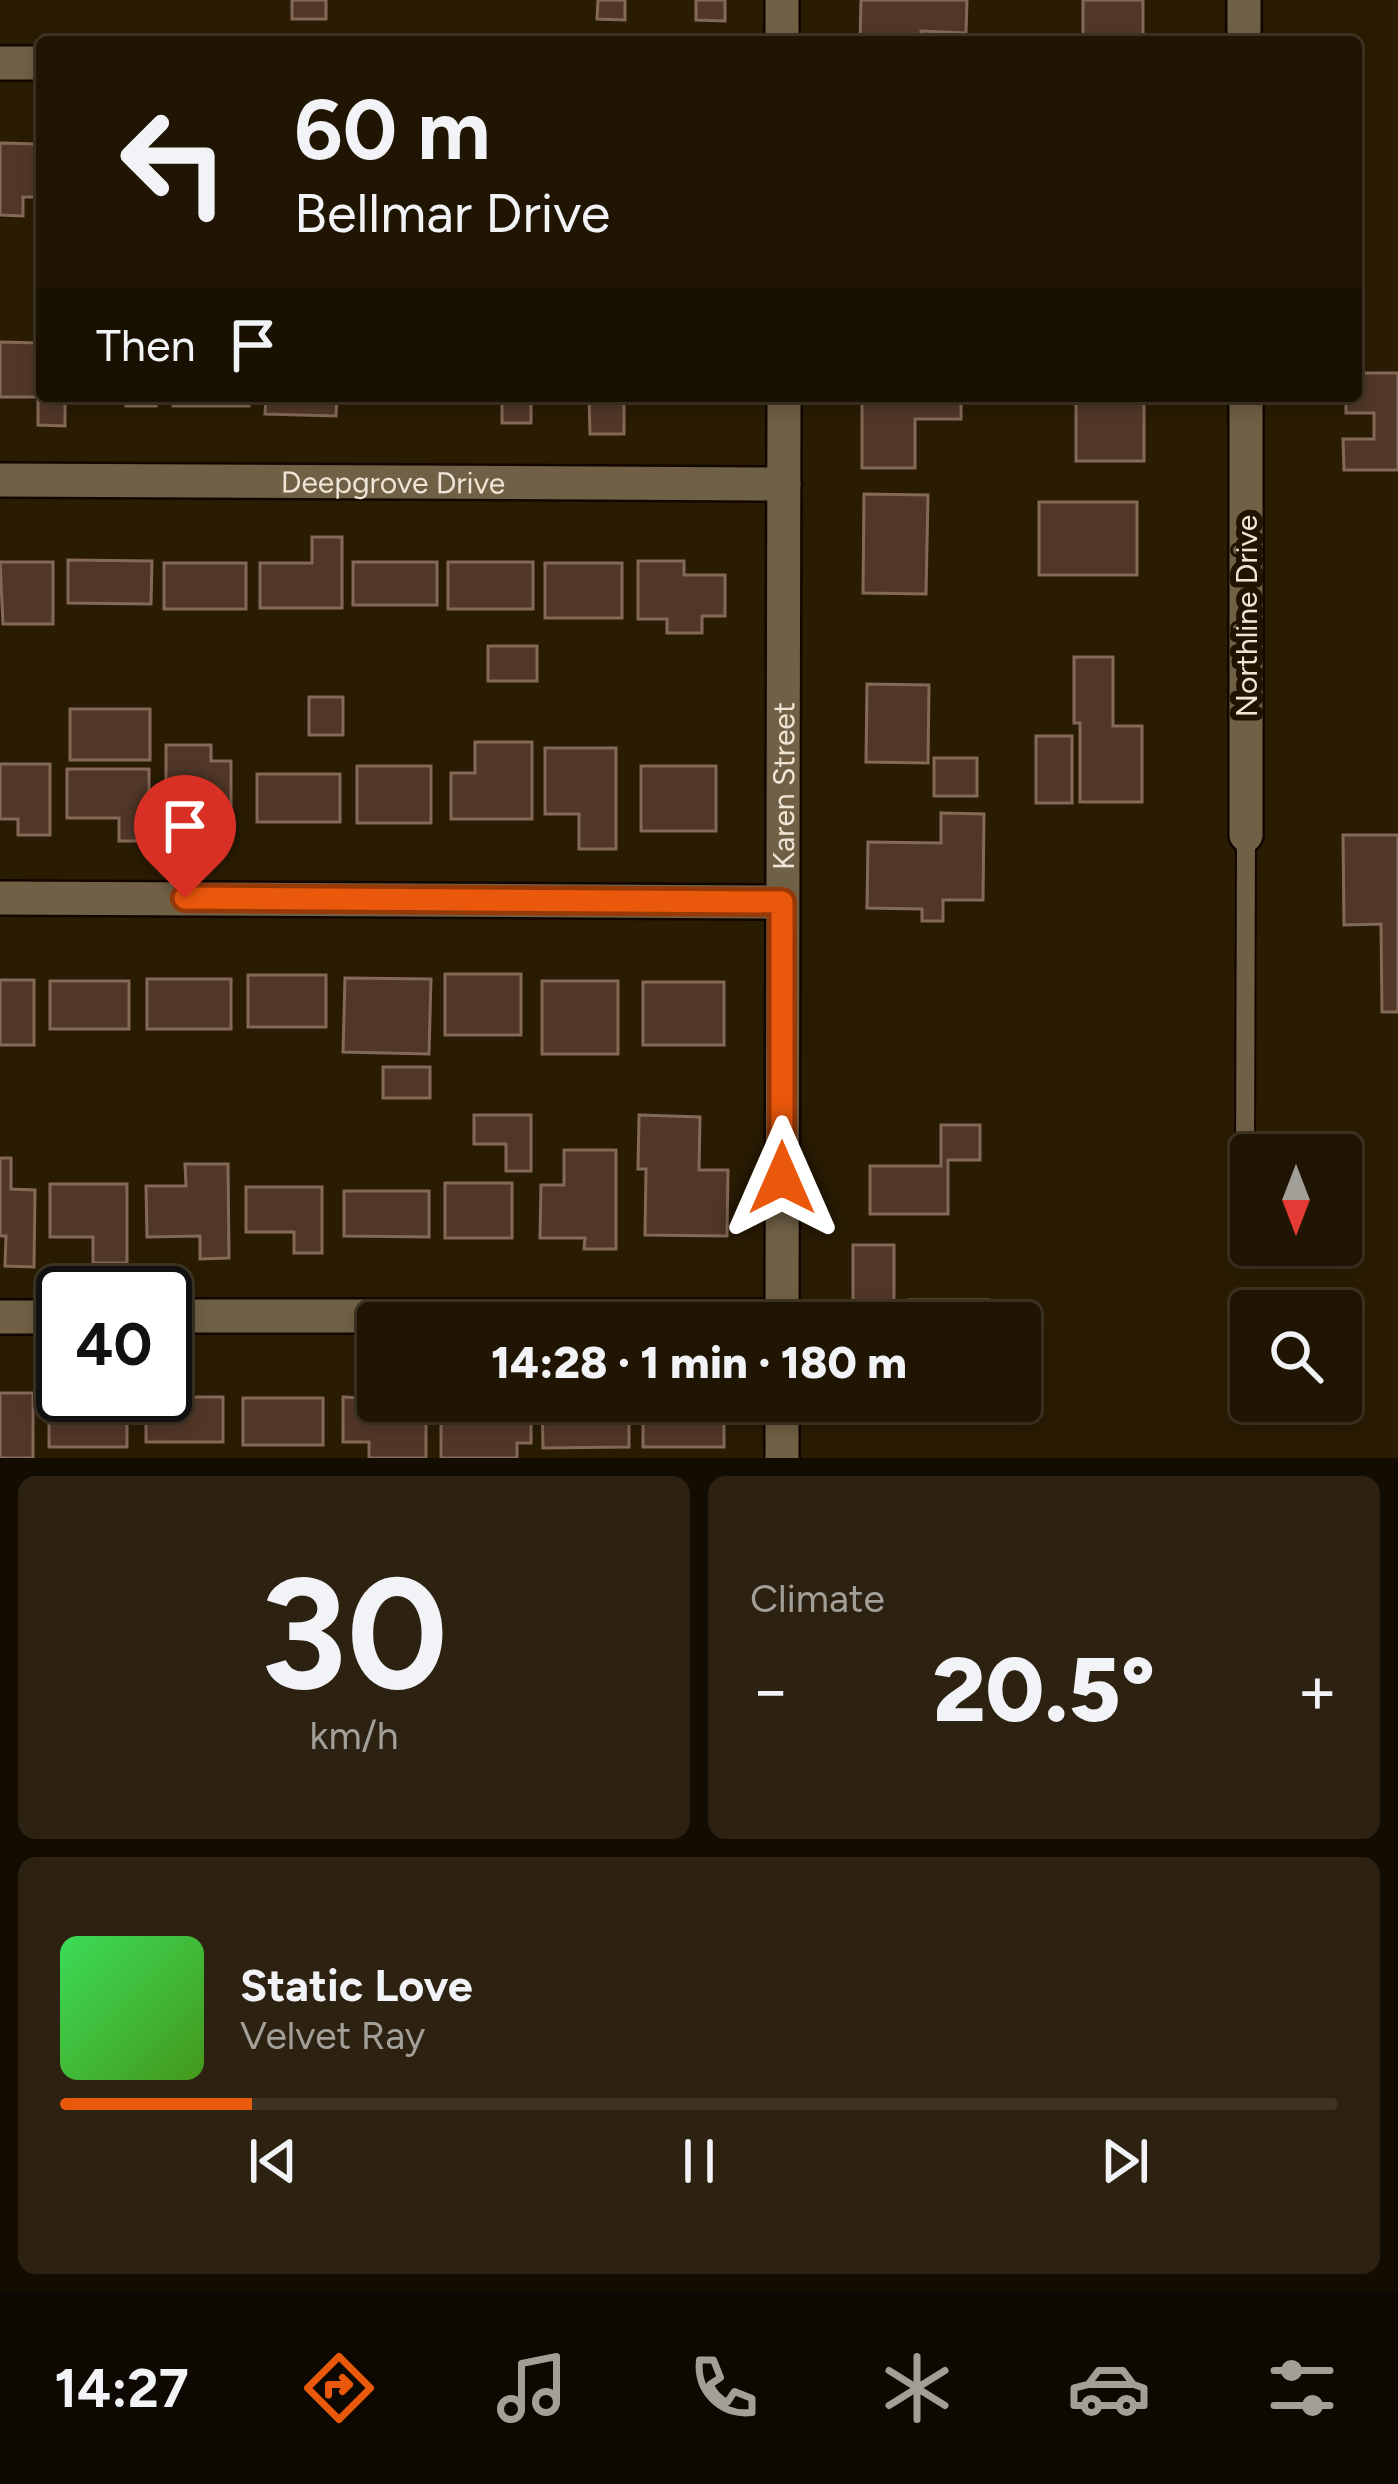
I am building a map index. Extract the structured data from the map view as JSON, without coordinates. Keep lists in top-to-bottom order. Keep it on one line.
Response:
{"streets":{"street":["Deepgrove Drive","Northline Drive","Karen Street"]},"crossings":[["Deepgrove Drive","Karen Street"]],"north":"bottom","page":{"turn":["60 m","Bellmar Drive"],"then":"Then","limit":"40","trip":"14:28 · 1 min · 180 m","tile":[["30","km/h"],"Climate"],"heat":["−","20.5°","+"],"song":["Static Love","Velvet Ray"],"tabs":"14:27"}}
